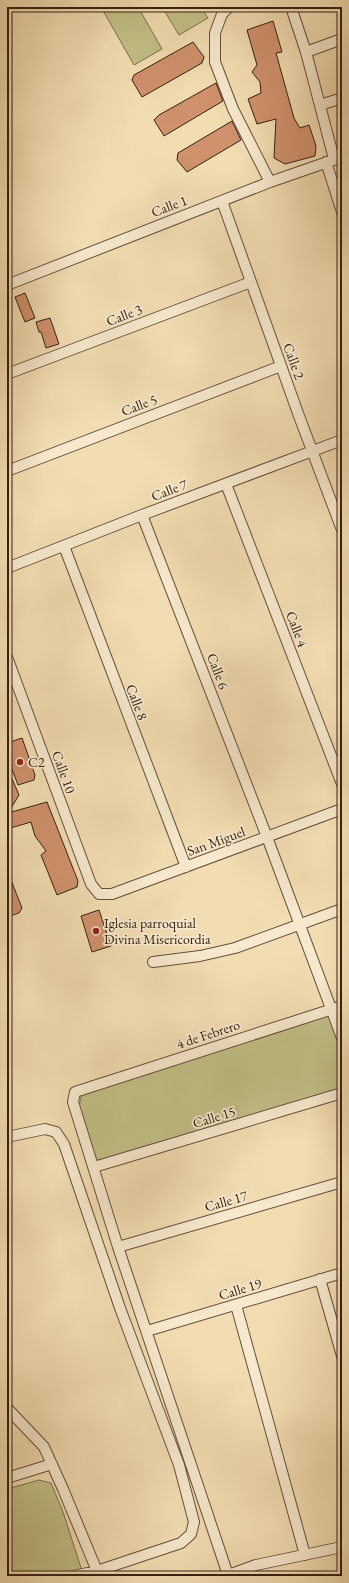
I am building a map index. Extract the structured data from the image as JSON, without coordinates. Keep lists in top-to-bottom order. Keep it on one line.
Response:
{"streets":{"street":["Calle 1","Calle 3","Calle 2","Calle 5","Calle 7","Calle 4","Calle 6","Calle 8","Calle 10","San Miguel","4 de Febrero","Calle 15","Calle 17","Calle 19"]},"crossings":[["Calle 1","Calle 2"],["Calle 3","Calle 2"],["Calle 2","Calle 5"],["Calle 2","Calle 7"],["Calle 7","Calle 4"],["Calle 7","Calle 6"],["Calle 7","Calle 8"],["Calle 6","San Miguel"],["Calle 6","4 de Febrero"],["Calle 8","San Miguel"],["Calle 10","San Miguel"],["4 de Febrero","Calle 15"]],"places":["C2","Iglesia parroquial Divina Misericordia"]}
